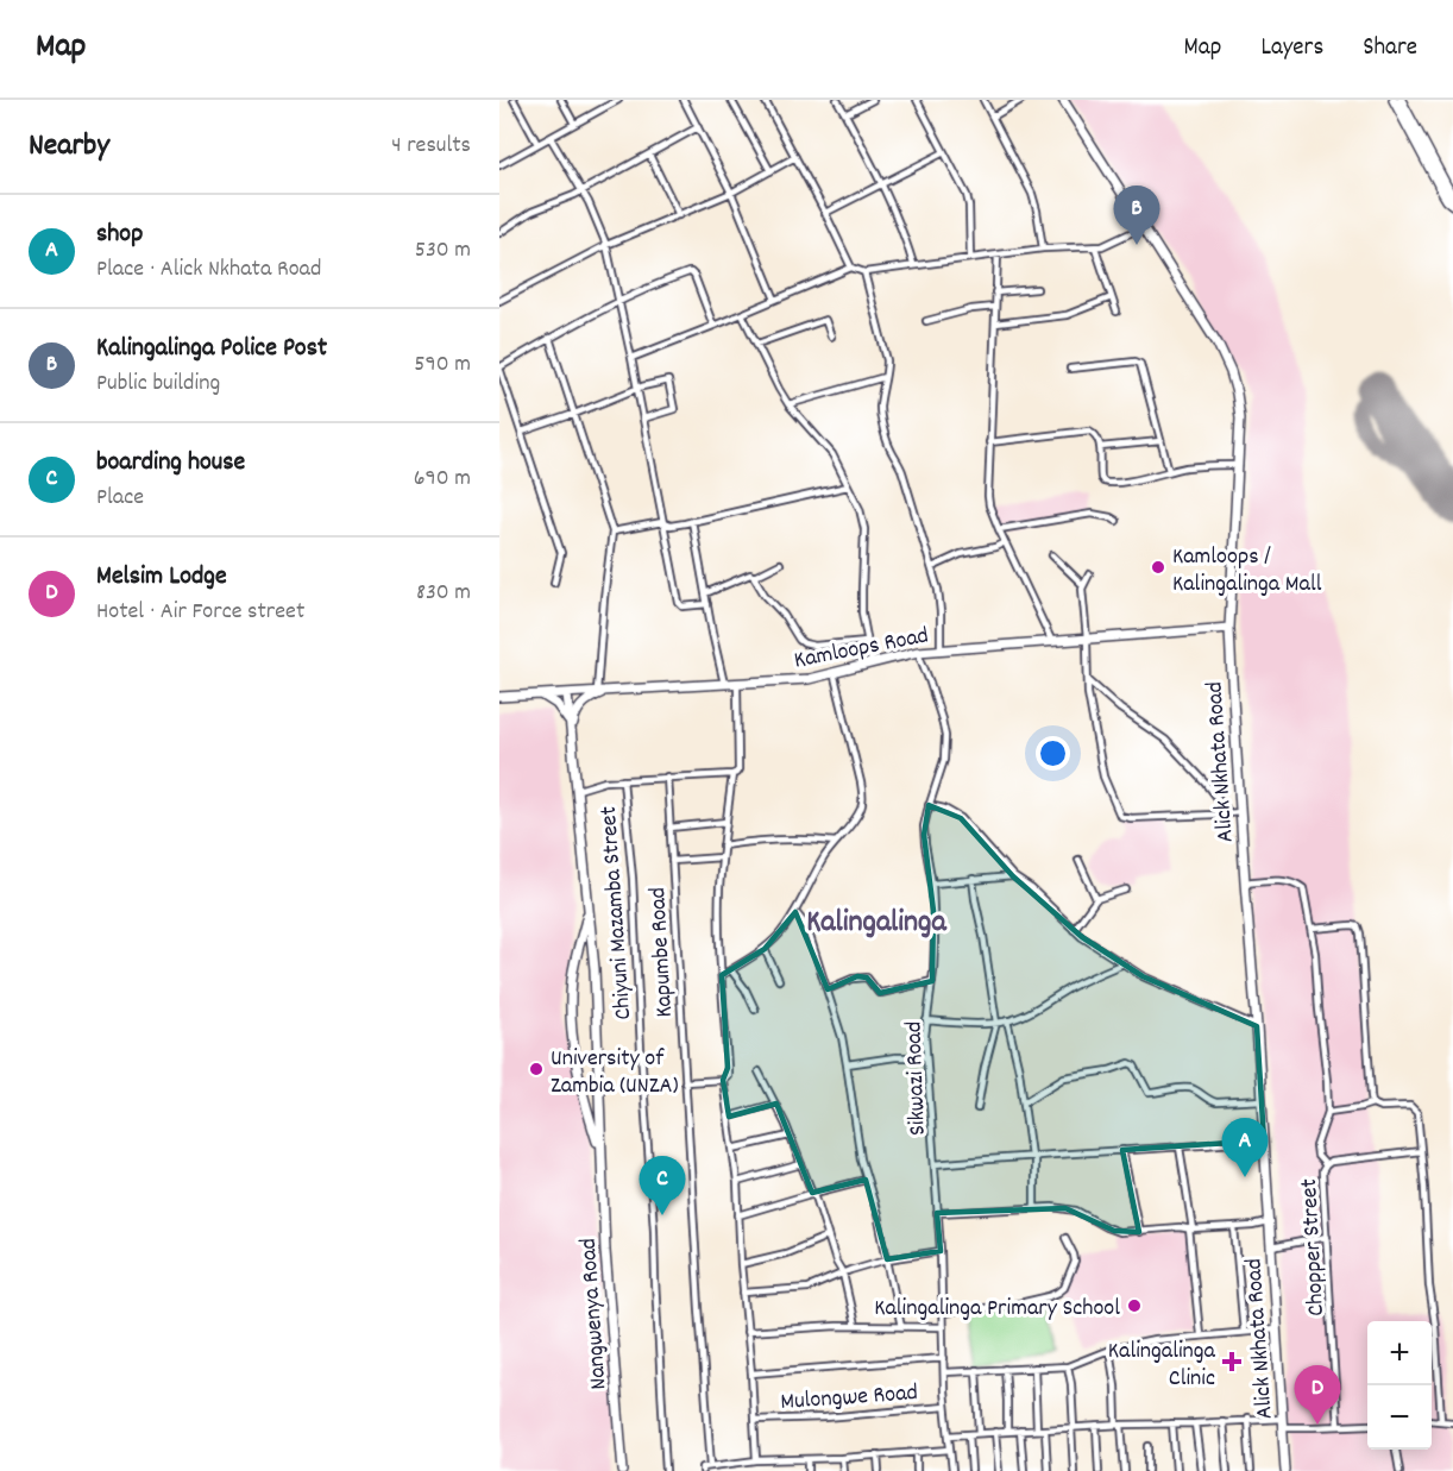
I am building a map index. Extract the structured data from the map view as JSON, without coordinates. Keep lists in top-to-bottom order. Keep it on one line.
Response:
{"streets":{"main road":["Kamloops Road","Alick Nkhata Road","Nangwenya Road"],"street":["Chiyuni Mazamba Street","Kapumbe Road","Sikwazi Road","Chopper Street","Mulongwe Road"]},"crossings":[["Kamloops Road","Alick Nkhata Road"],["Kamloops Road","Sikwazi Road"],["Kamloops Road","Nangwenya Road"],["Sikwazi Road","Mulongwe Road"]],"districts":["Kalingalinga"],"places":{"other":["Kamloops / Kalingalinga Mall","University of Zambia (UNZA)","Kalingalinga Primary School"],"health":["Kalingalinga Clinic"]},"page":{"header":"Map","nav":["Map","Layers","Share"],"heading":["Nearby","4 results"],"pins":["B","A","C","D"],"list":[{"mark":"A","name":"shop","note":"Place · Alick Nkhata Road","value":"530 m"},{"mark":"B","name":"Kalingalinga Police Post","note":"Public building","value":"590 m"},{"mark":"C","name":"boarding house","note":"Place","value":"690 m"},{"mark":"D","name":"Melsim Lodge","note":"Hotel · Air Force street","value":"830 m"}],"map_buttons":["+","−"]}}
